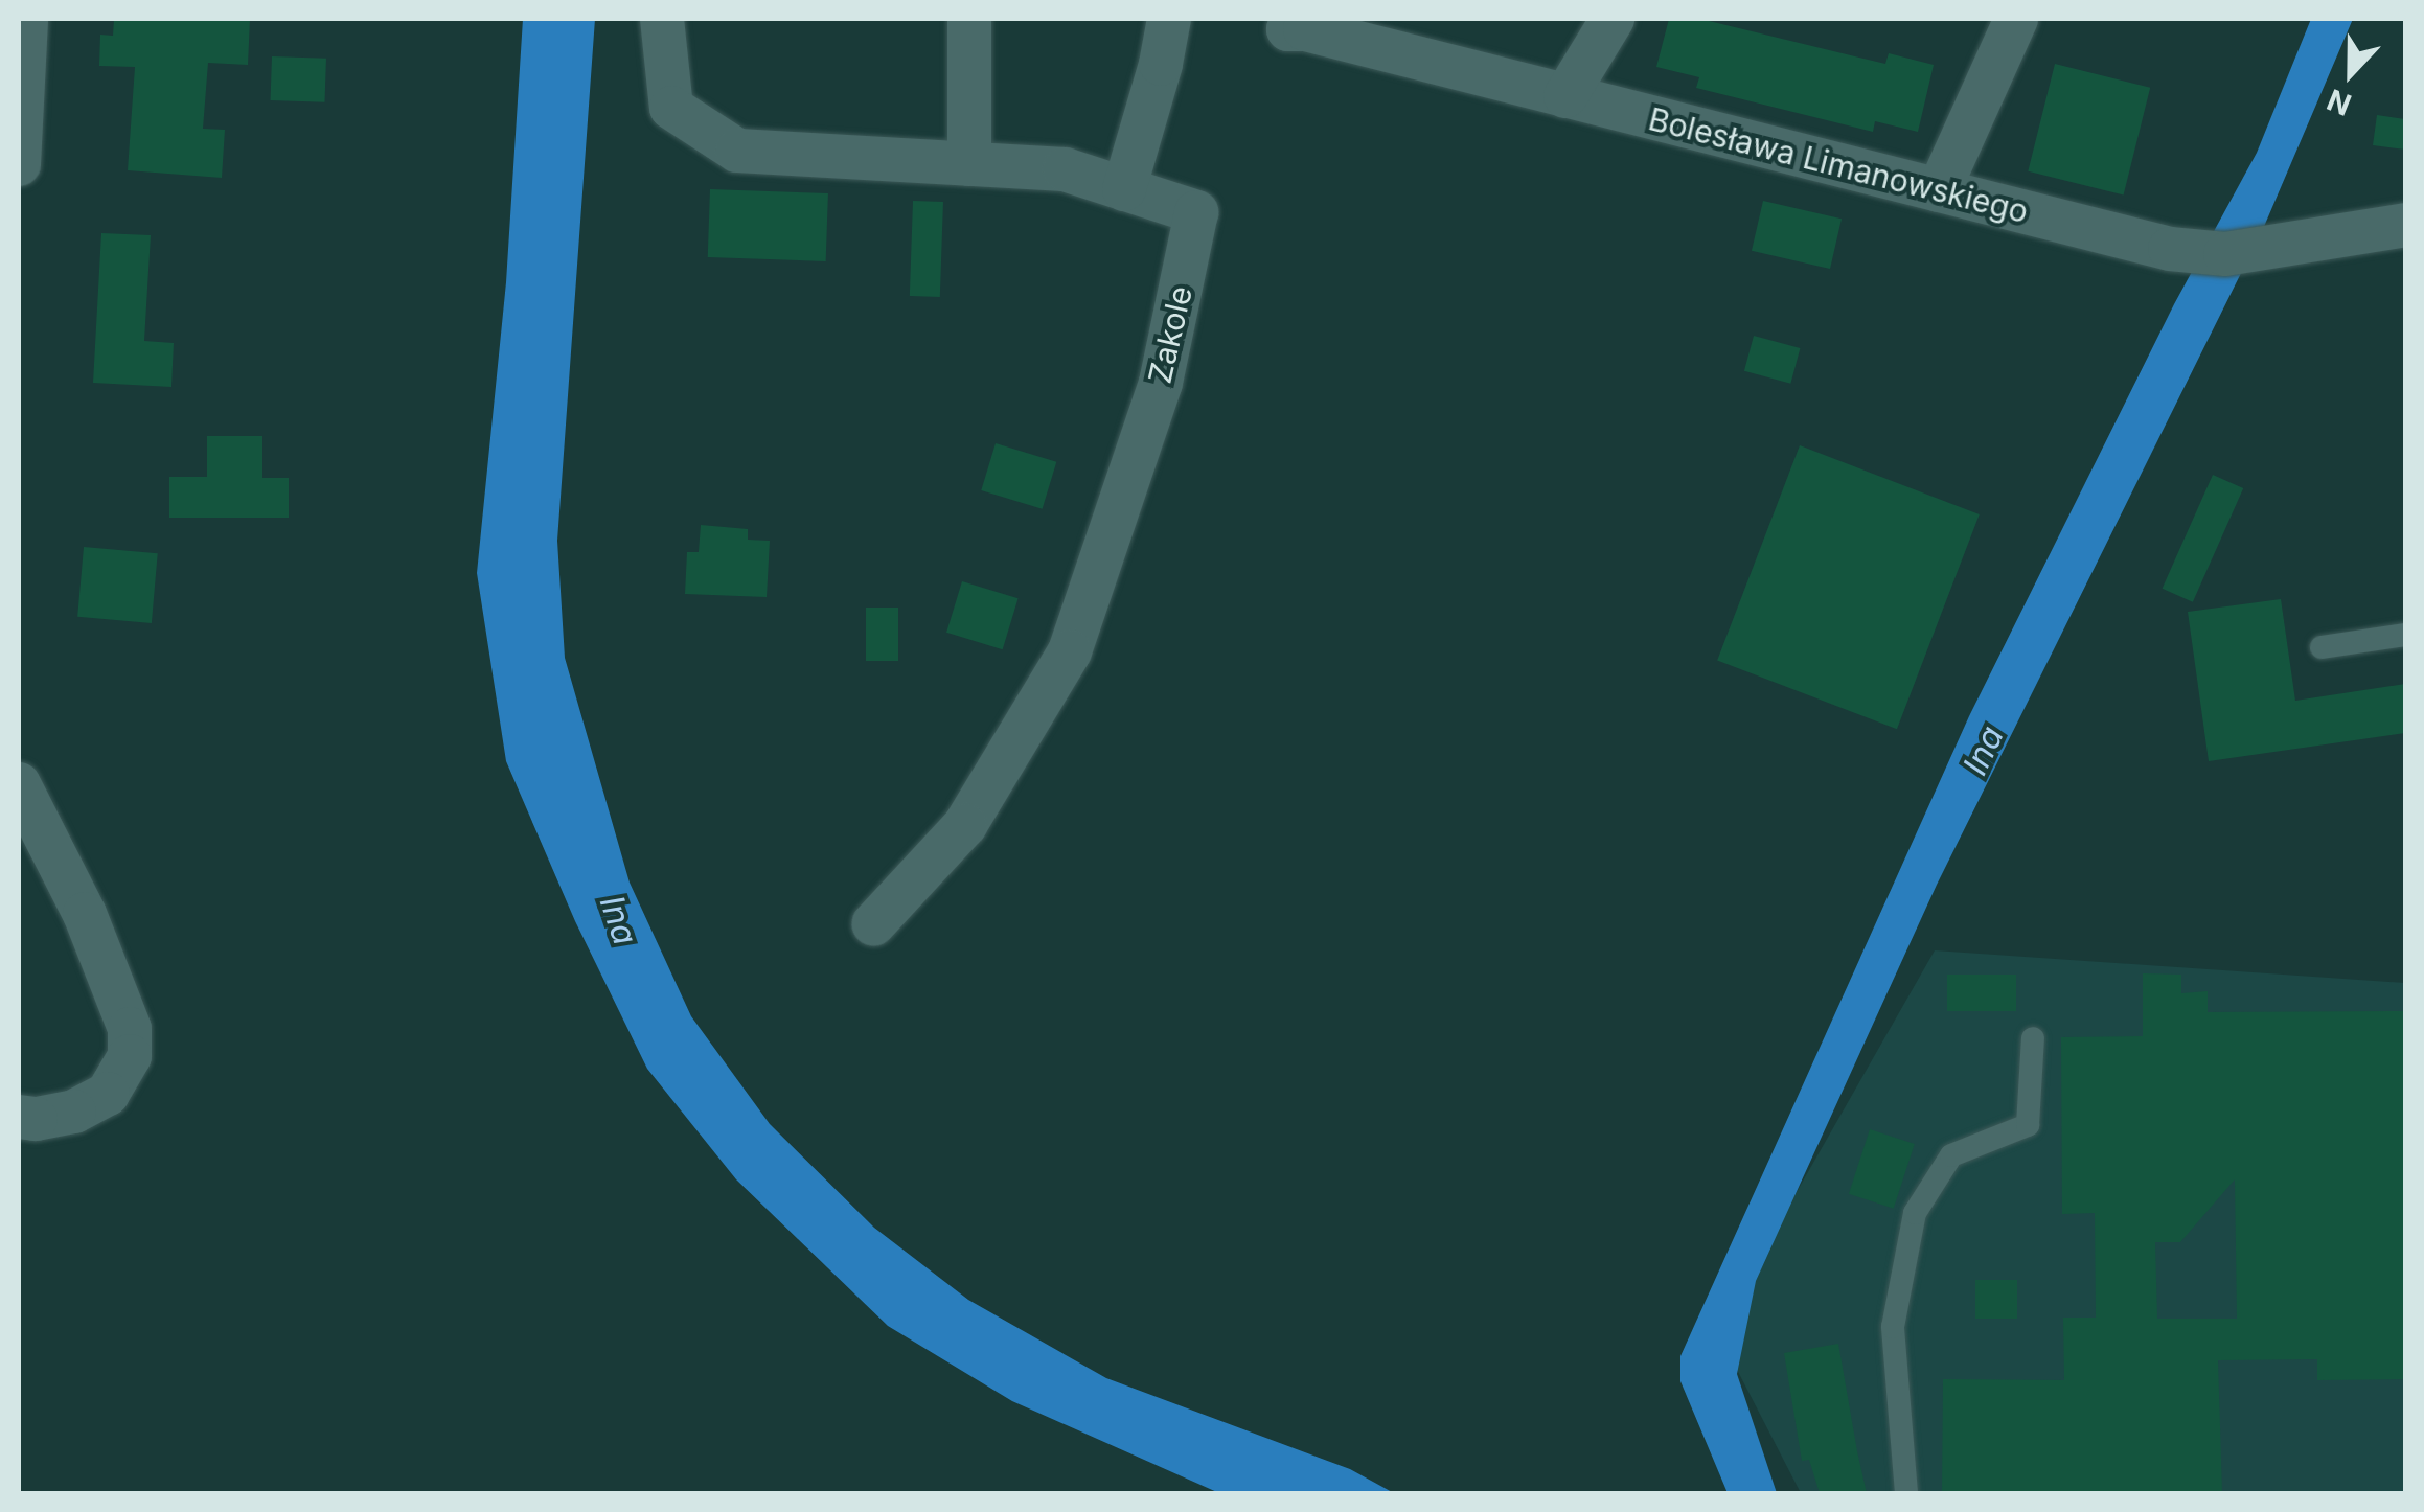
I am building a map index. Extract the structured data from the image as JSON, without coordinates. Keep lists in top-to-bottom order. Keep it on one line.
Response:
{"streets":{"street":["Bolesława Limanowskiego","Zakole"]},"water":["Ina"],"north":"bottom"}
